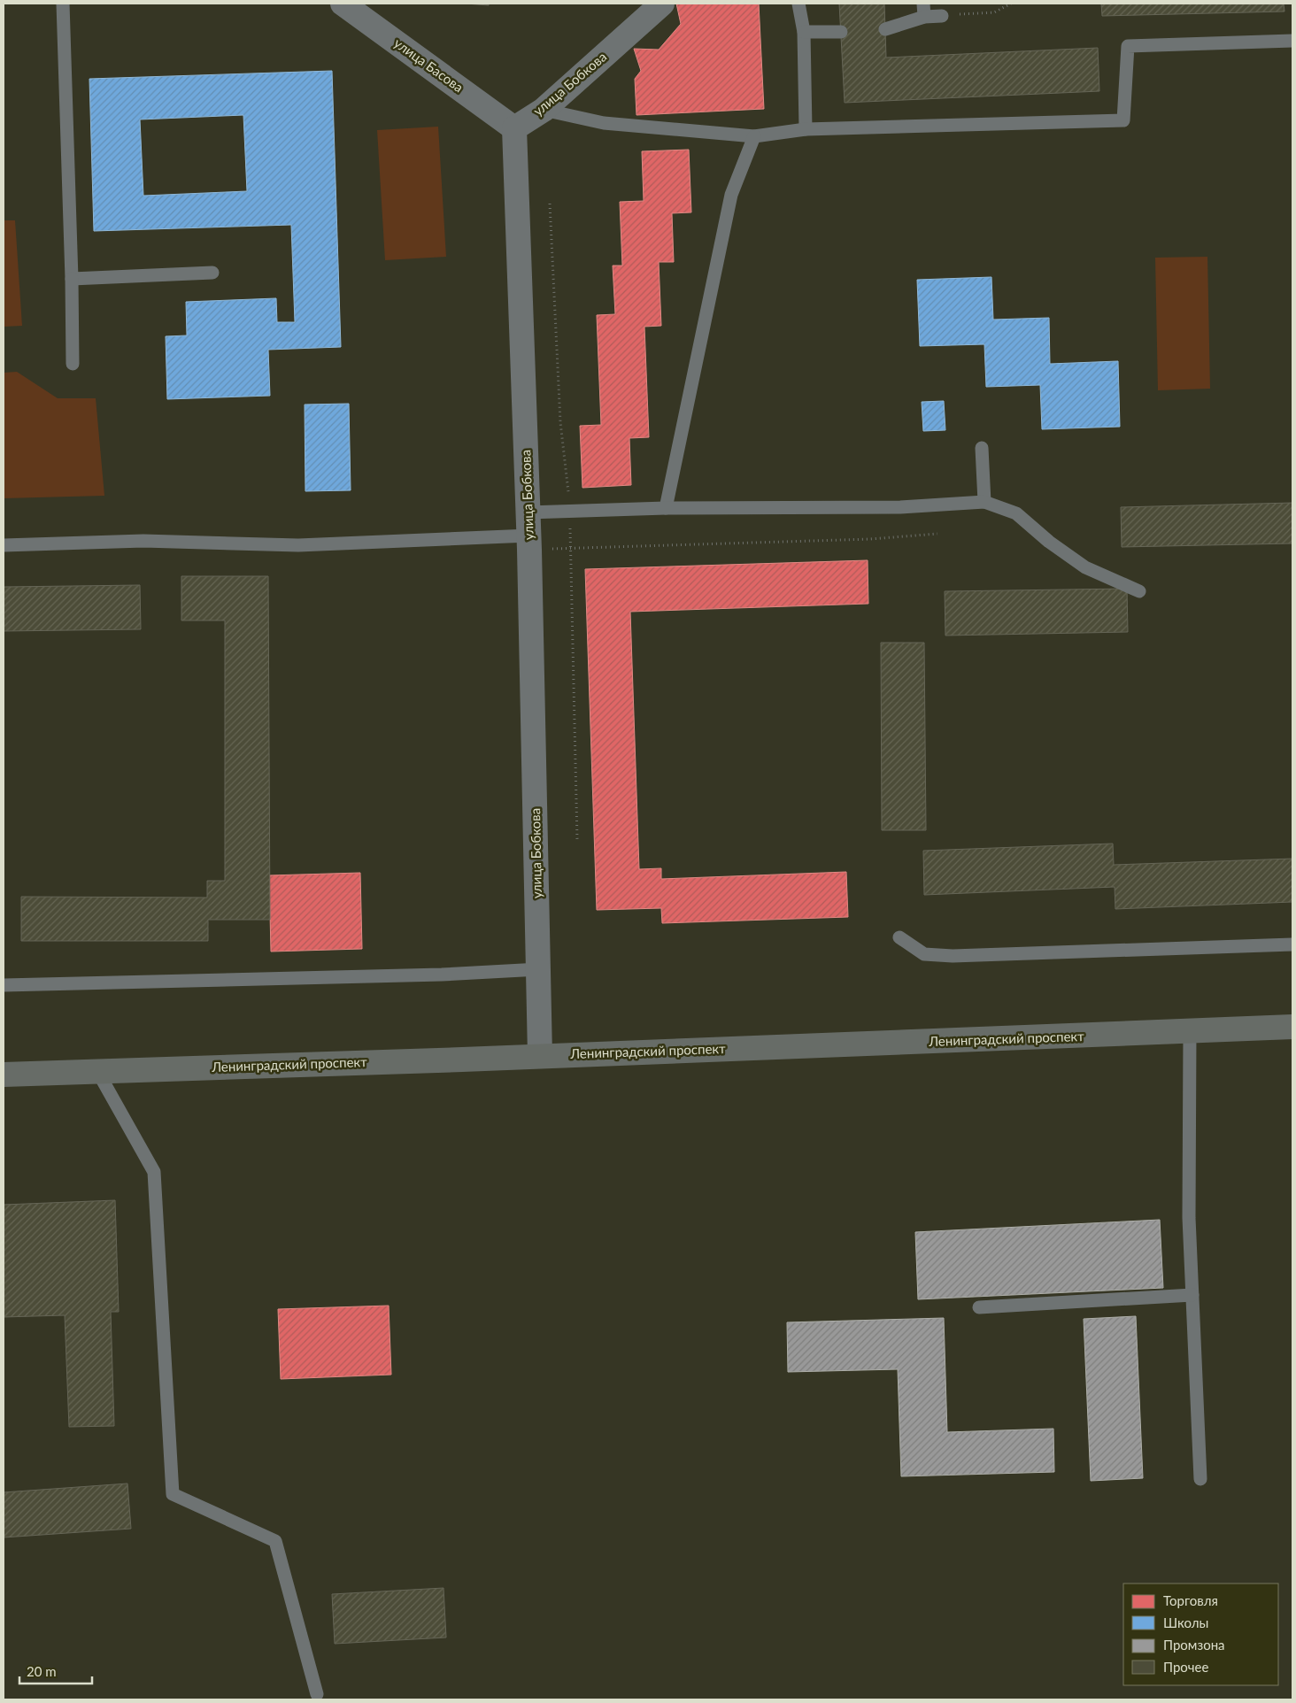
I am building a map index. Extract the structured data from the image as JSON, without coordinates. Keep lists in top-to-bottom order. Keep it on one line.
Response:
{"streets":{"street":["улица Басова","улица Бобкова","Ленинградский проспект"]},"crossings":[["улица Басова","улица Бобкова"],["улица Бобкова","Ленинградский проспект"]],"legend":["Торговля","Школы","Промзона","Прочее"],"scale_bar":"20 m"}
